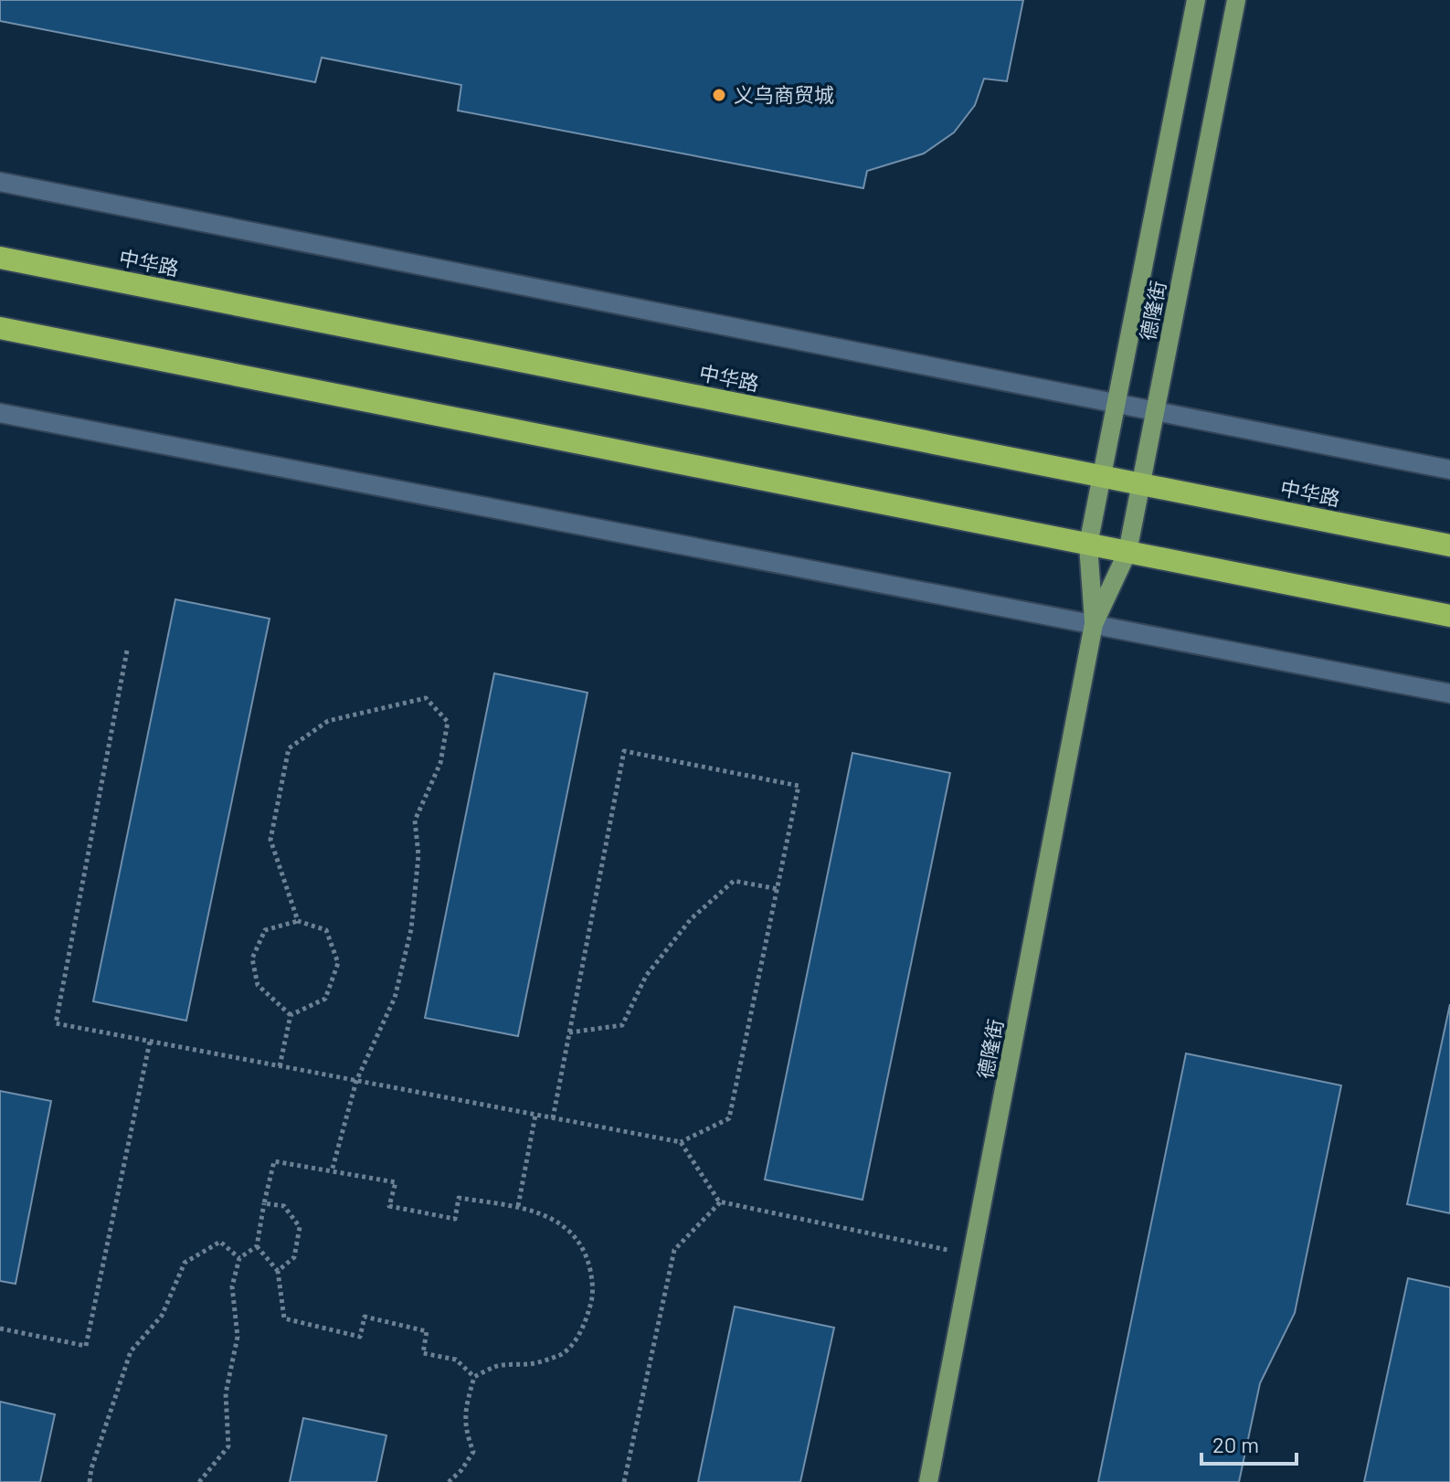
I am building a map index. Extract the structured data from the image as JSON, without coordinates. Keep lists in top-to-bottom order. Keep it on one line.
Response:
{"streets":{"highway":["中华路"],"main road":["德隆街"]},"crossings":[["中华路","德隆街"]],"places":["义乌商贸城"],"scale_bar":"20 m"}
